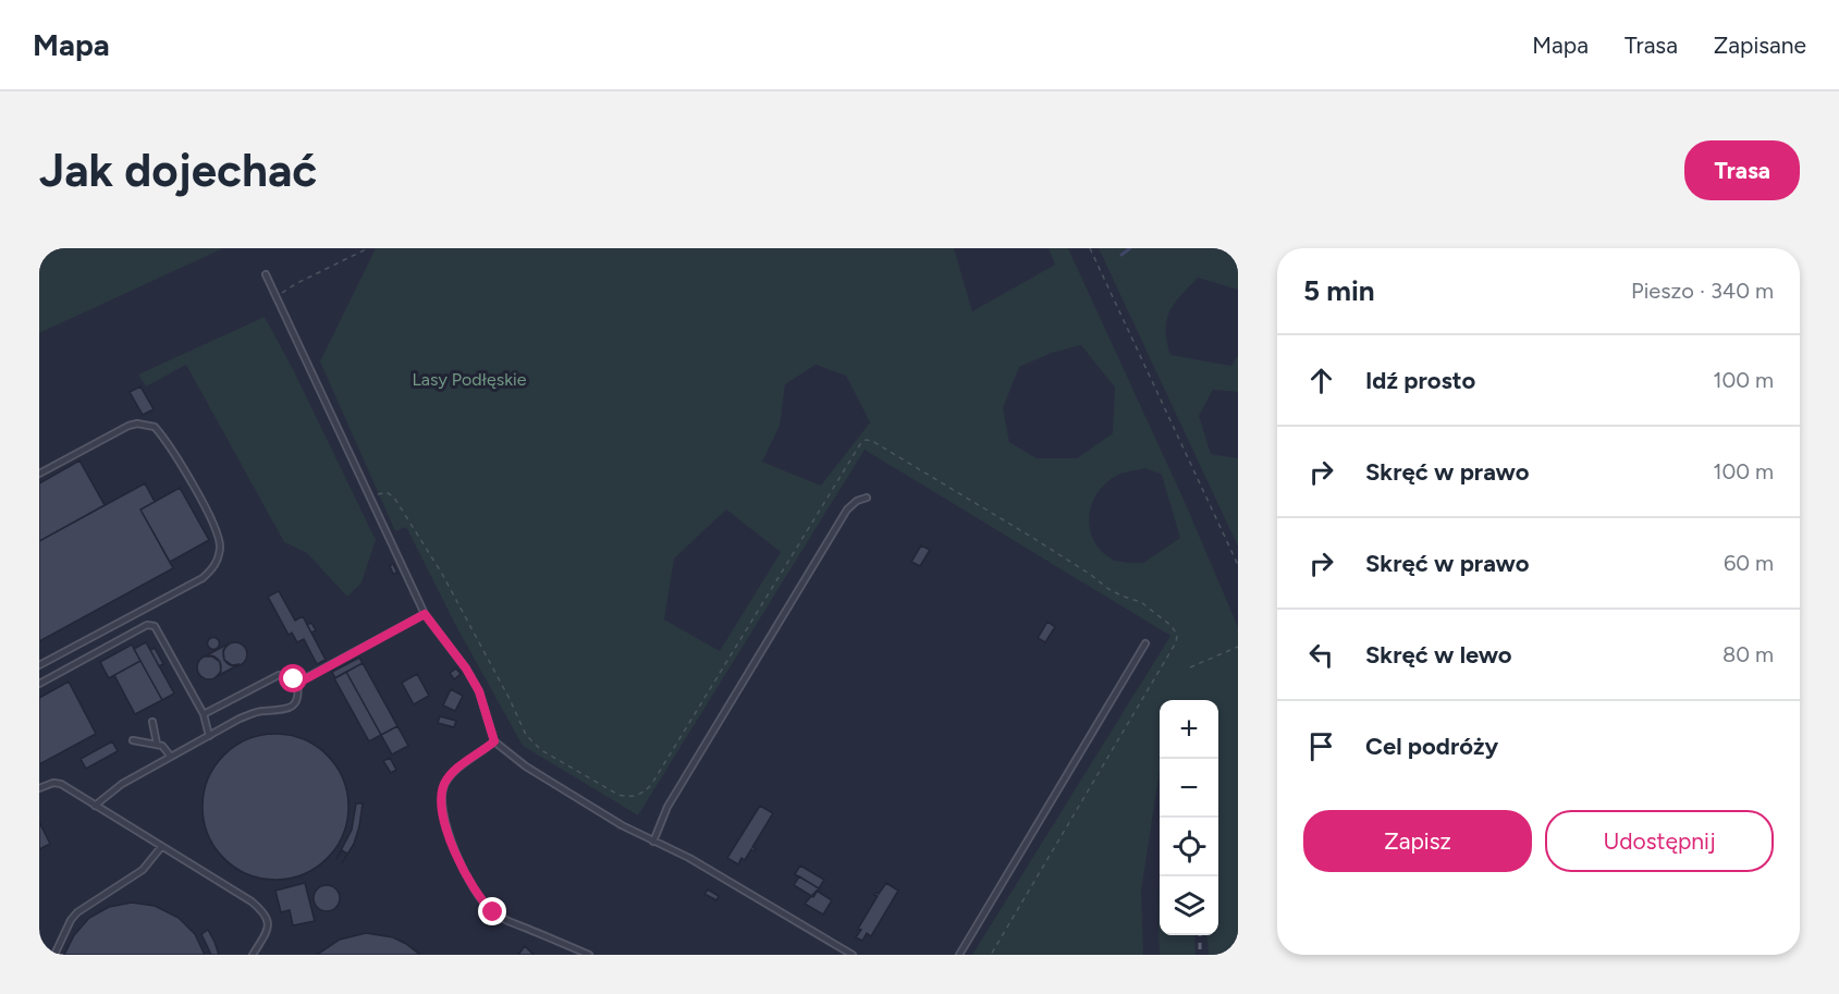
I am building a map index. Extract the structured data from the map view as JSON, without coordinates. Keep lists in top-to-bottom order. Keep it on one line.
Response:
{"parks":["Lasy Podłęskie"],"page":{"header":"Mapa","nav":["Mapa","Trasa","Zapisane"],"buttons":["Trasa",["Zapisz","Udostępnij"]],"title":"Jak dojechać","heading":["5 min","Pieszo · 340 m"],"list":[["Idź prosto","100 m"],["Skręć w prawo","100 m"],["Skręć w prawo","60 m"],["Skręć w lewo","80 m"],"Cel podróży"],"map_buttons":["+","−"]}}
